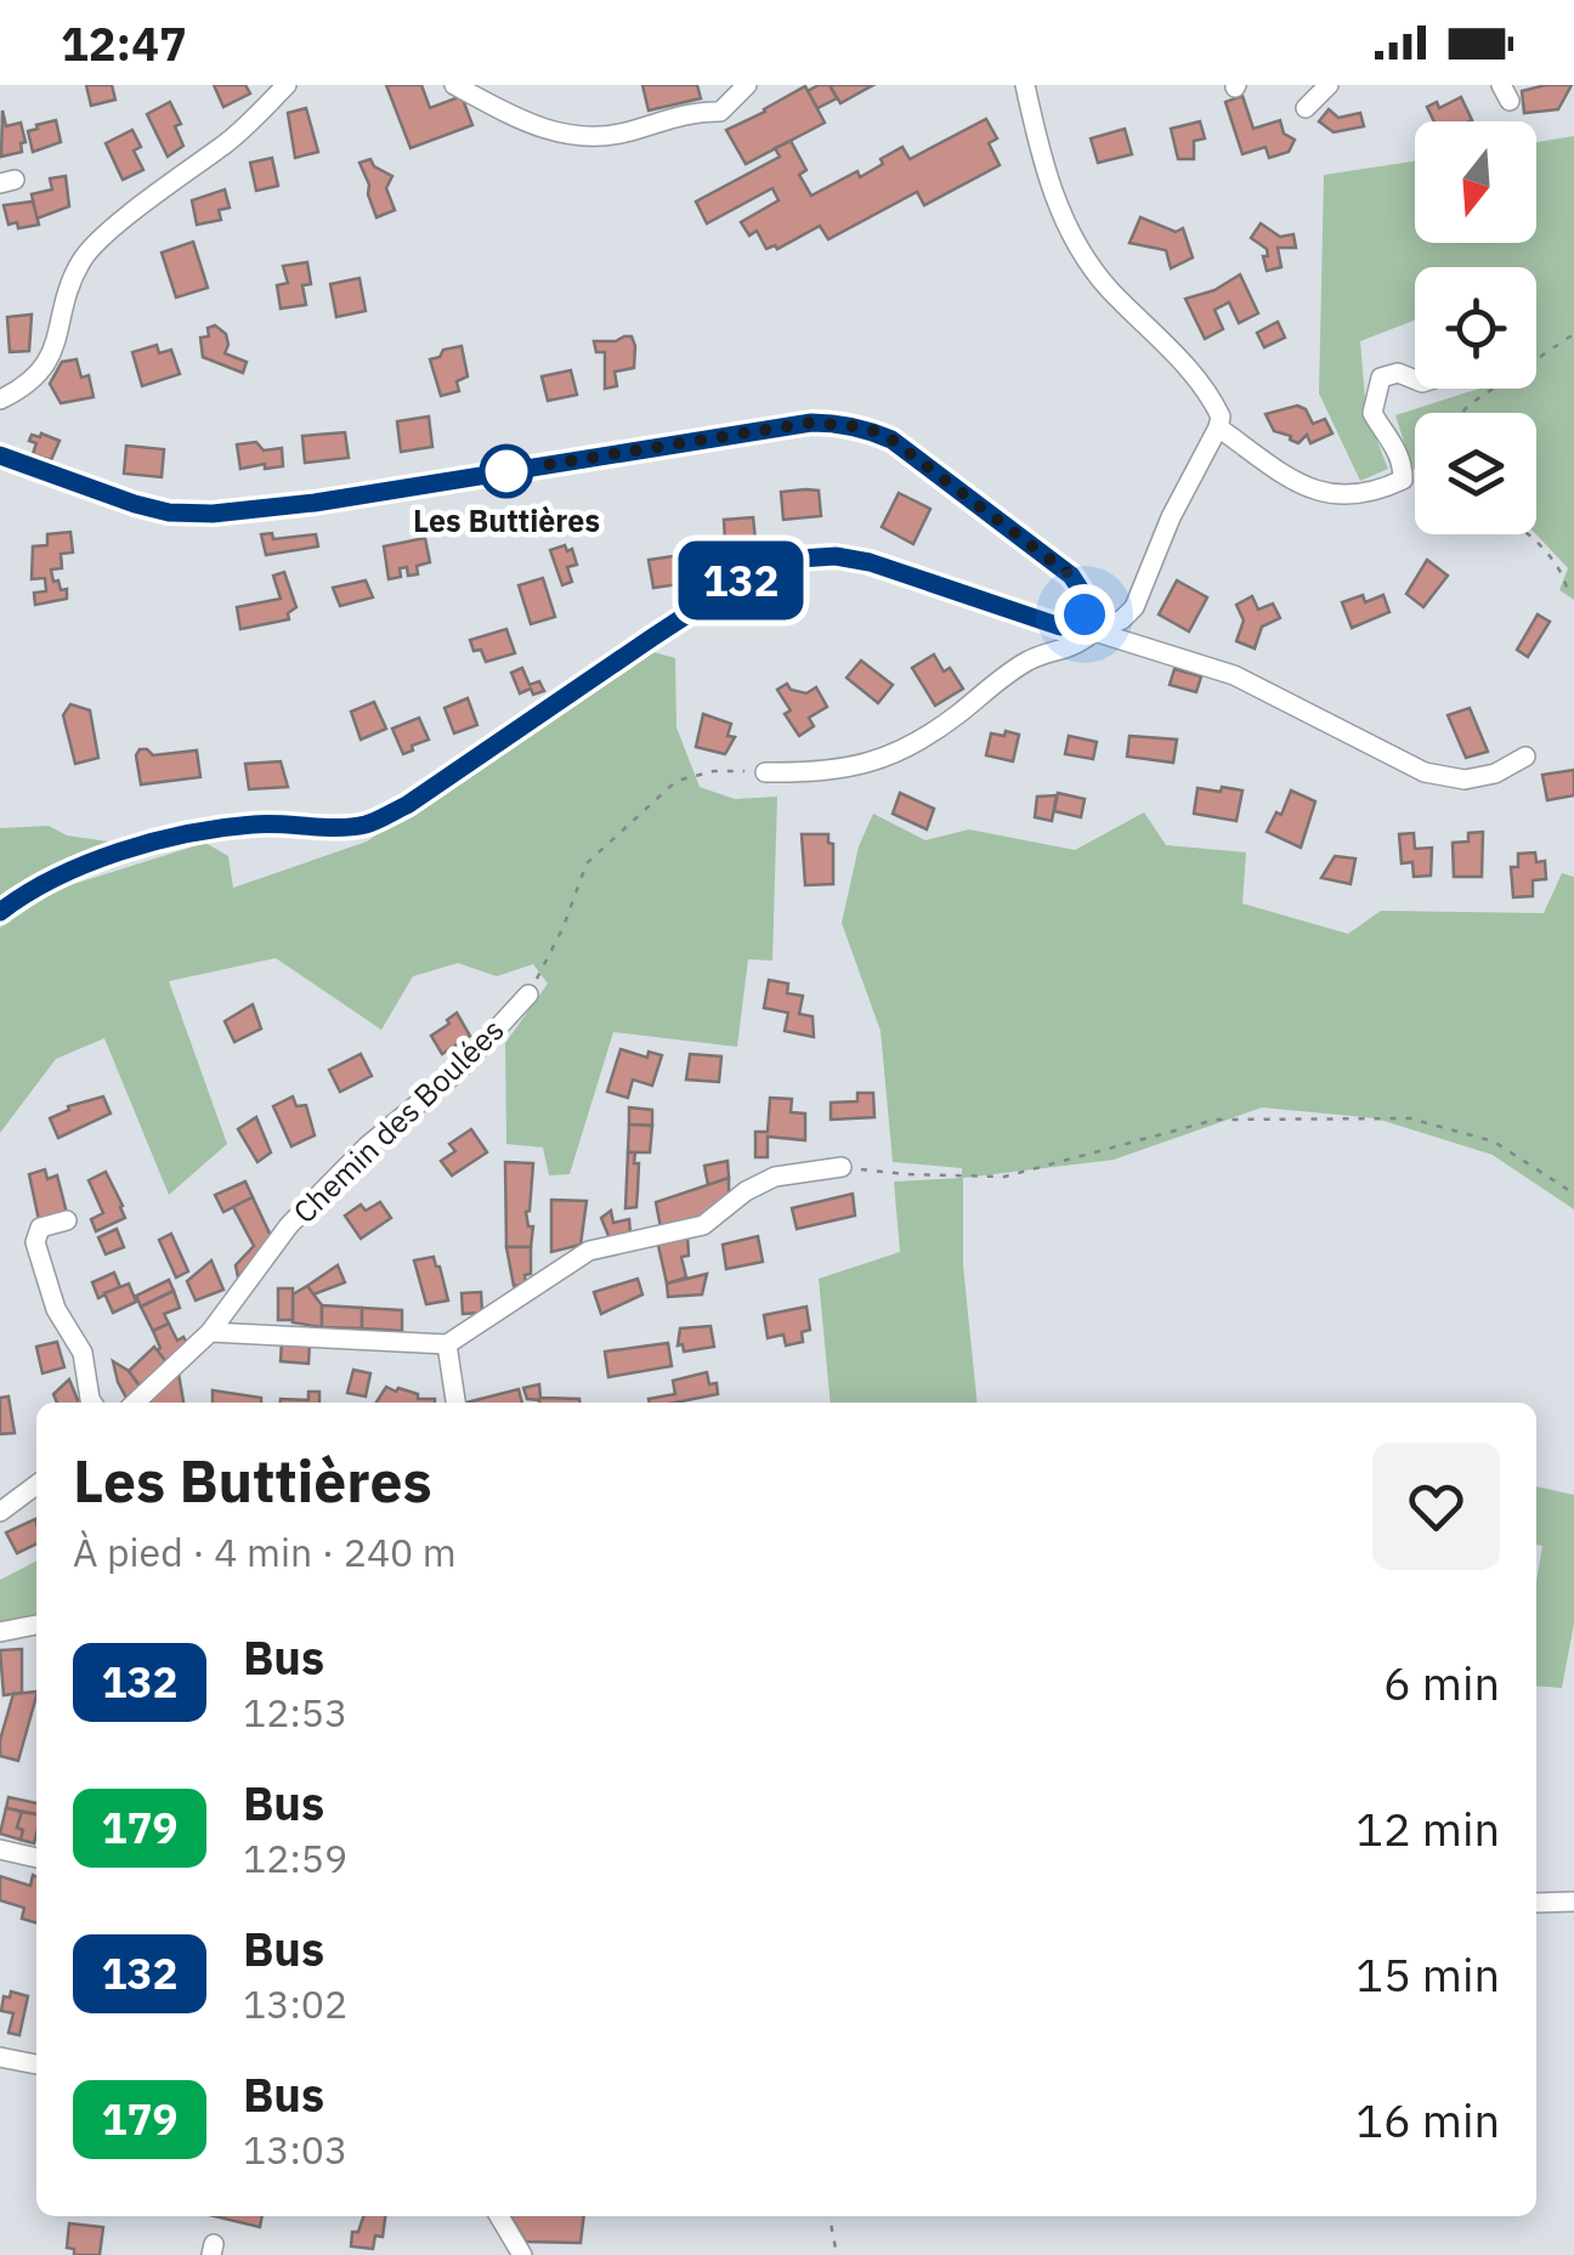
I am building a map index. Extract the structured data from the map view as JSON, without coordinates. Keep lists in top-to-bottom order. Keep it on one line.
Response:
{"streets":{"street":["Chemin des Boulées"]},"places":["Les Buttières"],"lines":["bus line 132"],"north":"bottom","page":{"status":"12:47","on_map":"132","heading":["Les Buttières","À pied · 4 min · 240 m"],"list":[{"mark":"132","name":"Bus","note":"12:53","value":"6 min"},{"mark":"179","name":"Bus","note":"12:59","value":"12 min"},{"mark":"132","name":"Bus","note":"13:02","value":"15 min"},{"mark":"179","name":"Bus","note":"13:03","value":"16 min"}]}}
